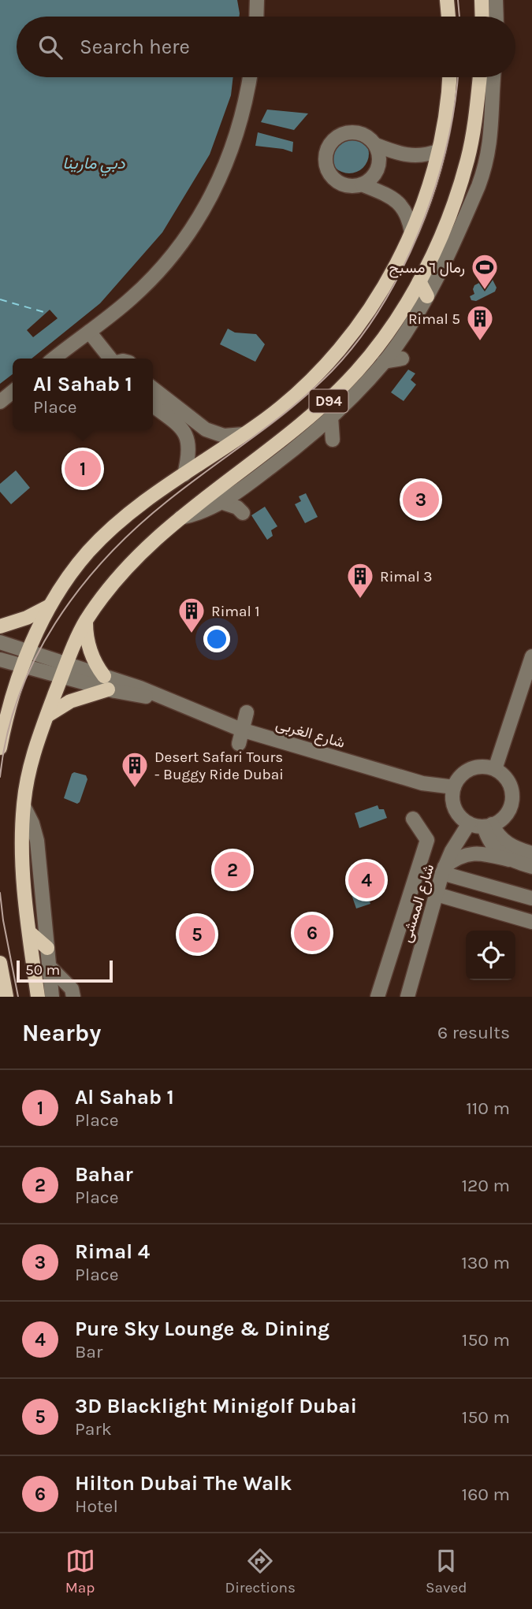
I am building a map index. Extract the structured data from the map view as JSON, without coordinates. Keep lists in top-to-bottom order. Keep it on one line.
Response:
{"streets":{"main road":["D94"],"street":["شارع الغربى","شارع الممشى"]},"crossings":[["D94","شارع الغربى"],["شارع الغربى","شارع الممشى"]],"water":["دبي مارينا"],"places":{"sports":["رمال ٦ مسبح"],"building":["Rimal 5","Rimal 3","Rimal 1","Desert Safari Tours - Buggy Ride Dubai"]},"scale_bar":"50 m","page":{"search":"Search here","popup":["Al Sahab 1","Place"],"pins":["1","3","2","4","6","5"],"scale":"50 m","heading":["Nearby","6 results"],"list":[{"mark":"1","name":"Al Sahab 1","note":"Place","value":"110 m"},{"mark":"2","name":"Bahar","note":"Place","value":"120 m"},{"mark":"3","name":"Rimal 4","note":"Place","value":"130 m"},{"mark":"4","name":"Pure Sky Lounge & Dining","note":"Bar","value":"150 m"},{"mark":"5","name":"3D Blacklight Minigolf Dubai","note":"Park","value":"150 m"},{"mark":"6","name":"Hilton Dubai The Walk","note":"Hotel","value":"160 m"}],"nav":["Map","Directions","Saved"]}}
